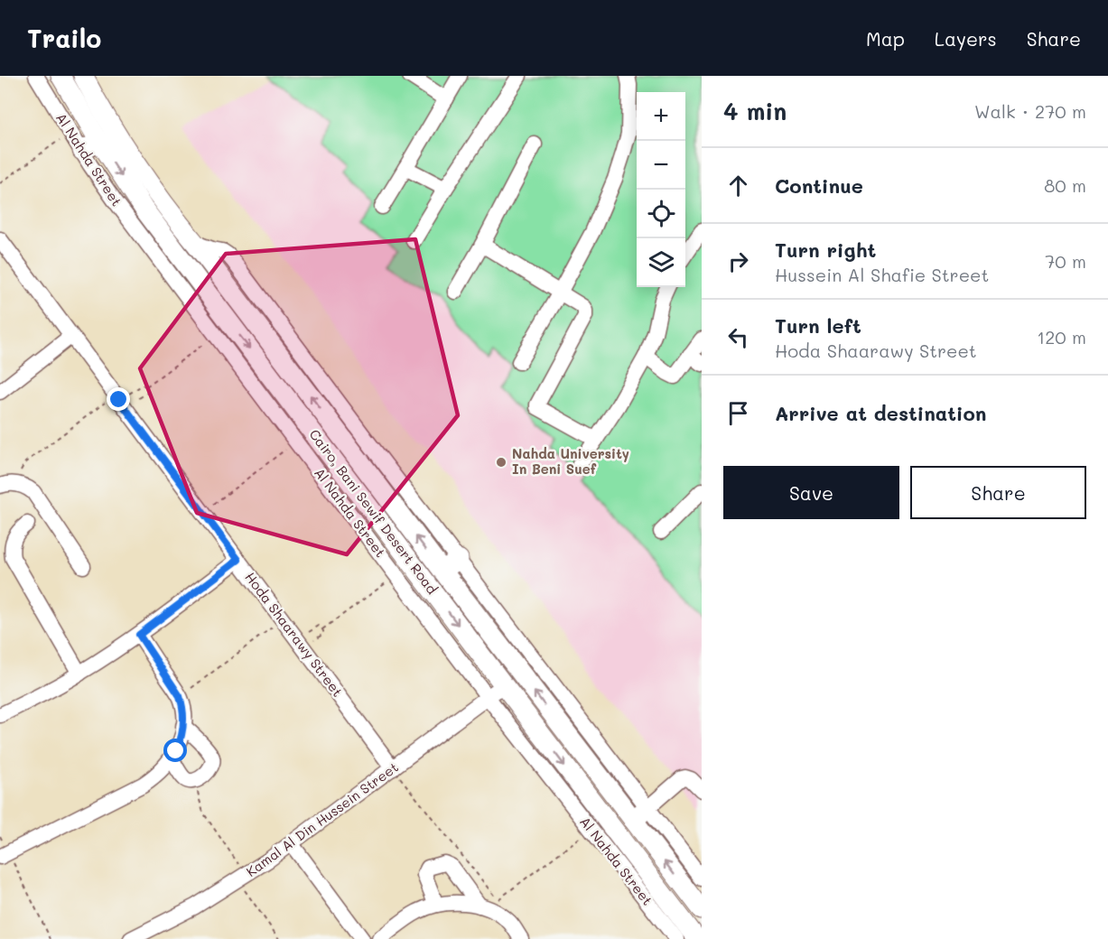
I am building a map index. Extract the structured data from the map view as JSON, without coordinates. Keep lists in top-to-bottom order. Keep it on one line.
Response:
{"streets":{"main road":["Cairo, Bani Sewif Desert Road"],"street":["Al Nahda Street","Hoda Shaarawy Street","Kamal Al Din Hussein Street"]},"crossings":[["Al Nahda Street","Kamal Al Din Hussein Street"],["Cairo, Bani Sewif Desert Road","Kamal Al Din Hussein Street"],["Hoda Shaarawy Street","Kamal Al Din Hussein Street"]],"places":["Nahda University In Beni Suef"],"page":{"header":"Trailo","nav":["Map","Layers","Share"],"heading":["4 min","Walk · 270 m"],"map_buttons":["+","−"],"list":[["Continue","80 m"],["Turn right","Hussein Al Shafie Street","70 m"],["Turn left","Hoda Shaarawy Street","120 m"],"Arrive at destination"],"buttons":["Save","Share"]}}
